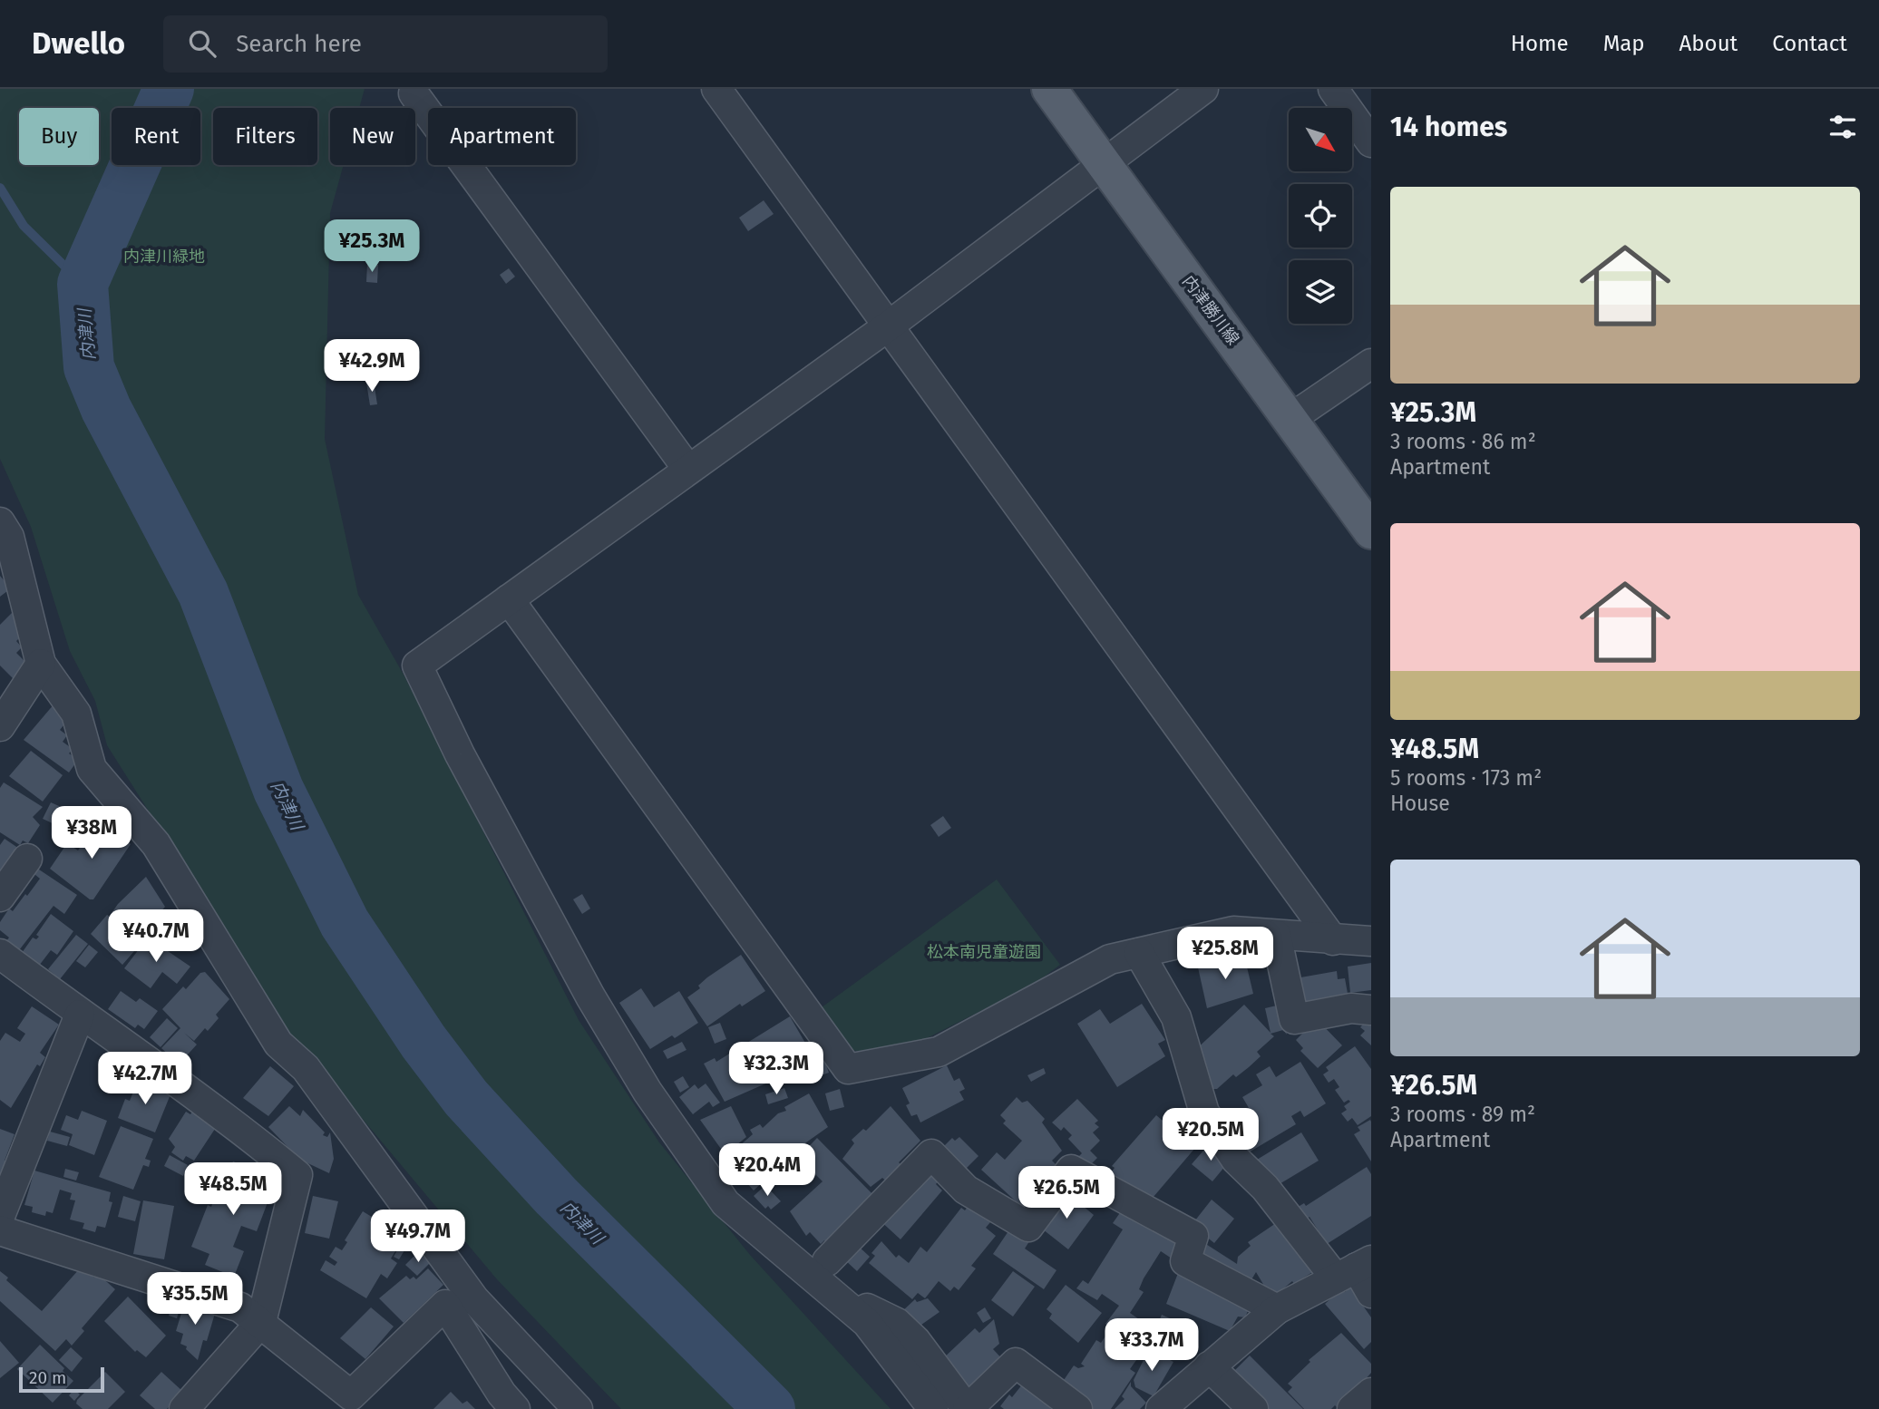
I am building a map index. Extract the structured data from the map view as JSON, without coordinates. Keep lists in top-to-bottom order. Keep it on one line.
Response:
{"streets":{"main road":["内津勝川線"]},"water":["内津川"],"parks":["内津川緑地","松本南児童遊園"],"scale_bar":"20 m","north":"bottom right","page":{"header":"Dwello","search":"Search here","nav":["Home","Map","About","Contact"],"heading":"14 homes","chip":["Buy","Rent","Filters","New","Apartment"],"list":[{"name":"¥25.3M","note":"3 rooms · 86 m² · Apartment"},{"name":"¥48.5M","note":"5 rooms · 173 m² · House"},{"name":"¥26.5M","note":"3 rooms · 89 m² · Apartment"}],"price":["¥25.3M","¥42.9M","¥38M","¥40.7M","¥25.8M","¥32.3M","¥42.7M","¥20.5M","¥20.4M","¥48.5M","¥26.5M","¥49.7M","¥35.5M","¥33.7M"],"scale":"20 m"}}
